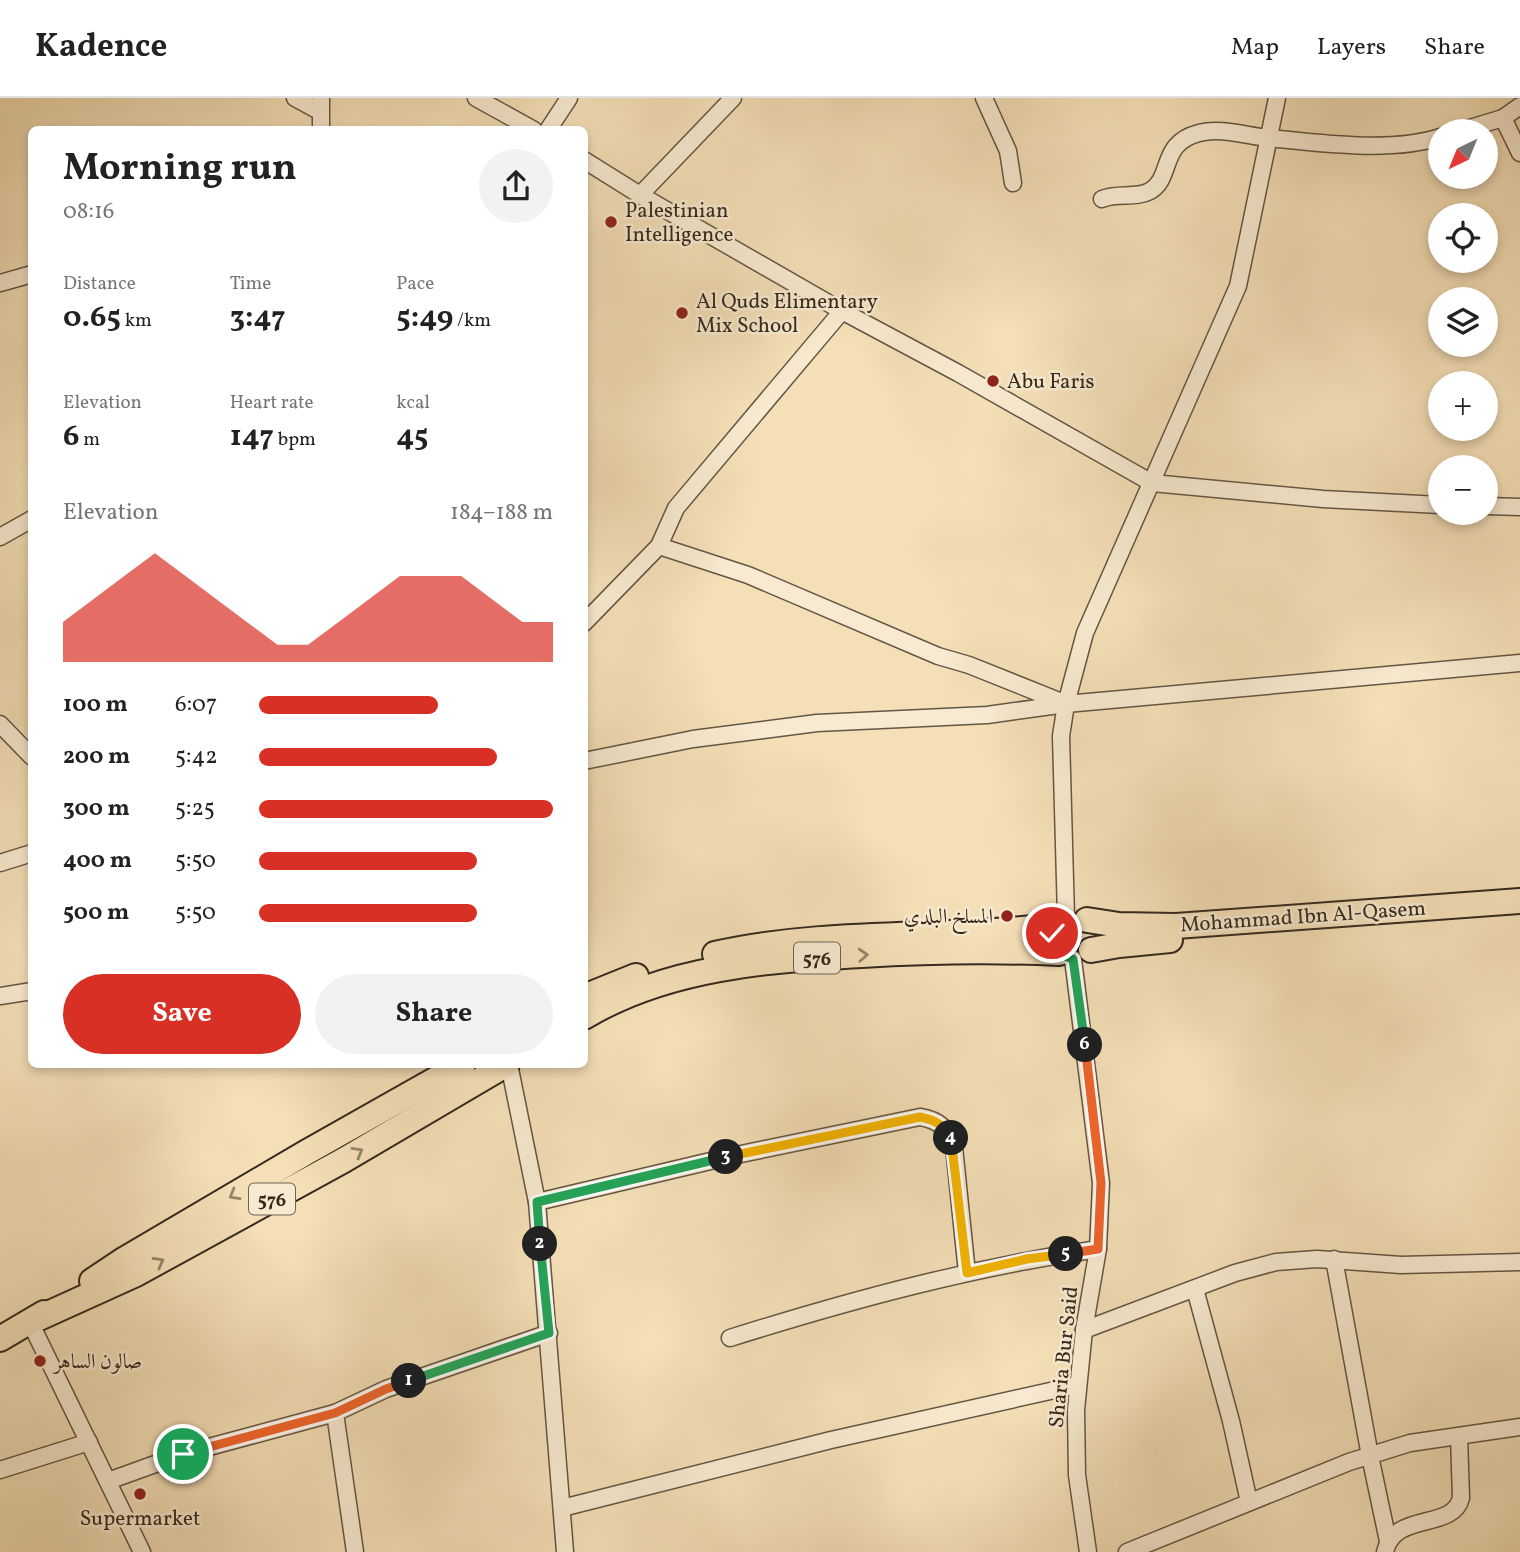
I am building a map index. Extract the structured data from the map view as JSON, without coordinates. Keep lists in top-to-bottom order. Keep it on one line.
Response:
{"streets":{"main road":["Mohammad Ibn Al-Qasem","576"],"street":["Sharia Bur Said"]},"crossings":[["576","Sharia Bur Said"]],"places":["Palestinian Intelligence","Al Quds Elimentary Mix School","Abu Faris","المسلخ البلدي","صالون الساهر","Supermarket"],"north":"bottom left","page":{"header":"Kadence","nav":["Map","Layers","Share"],"map_buttons":["+","−"],"heading":["Morning run","08:16"],"stats":[["Distance","0.65 km"],["Time","3:47"],["Pace","5:49 /km"],["Elevation","6 m"],["Heart rate","147 bpm"],["kcal","45"]],"chart":["Elevation","184–188 m"],"list":[{"name":"100 m","note":"6:07"},{"name":"200 m","note":"5:42"},{"name":"300 m","note":"5:25"},{"name":"400 m","note":"5:50"},{"name":"500 m","note":"5:50"}],"buttons":["Save","Share"],"pins":["6","4","3","2","5","1"]}}
